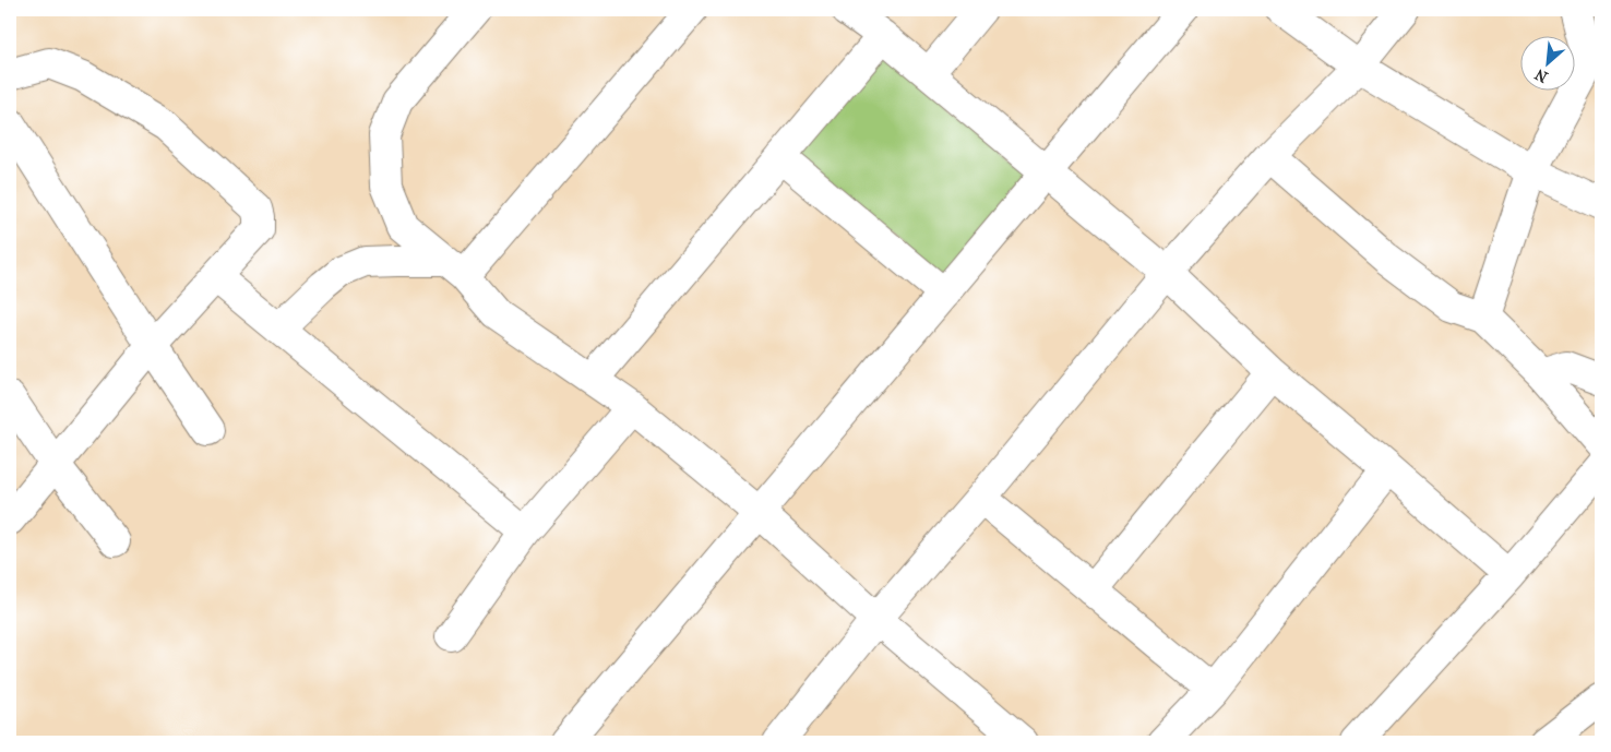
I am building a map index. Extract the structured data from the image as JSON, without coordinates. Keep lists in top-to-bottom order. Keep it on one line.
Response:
{"north":"bottom left"}
